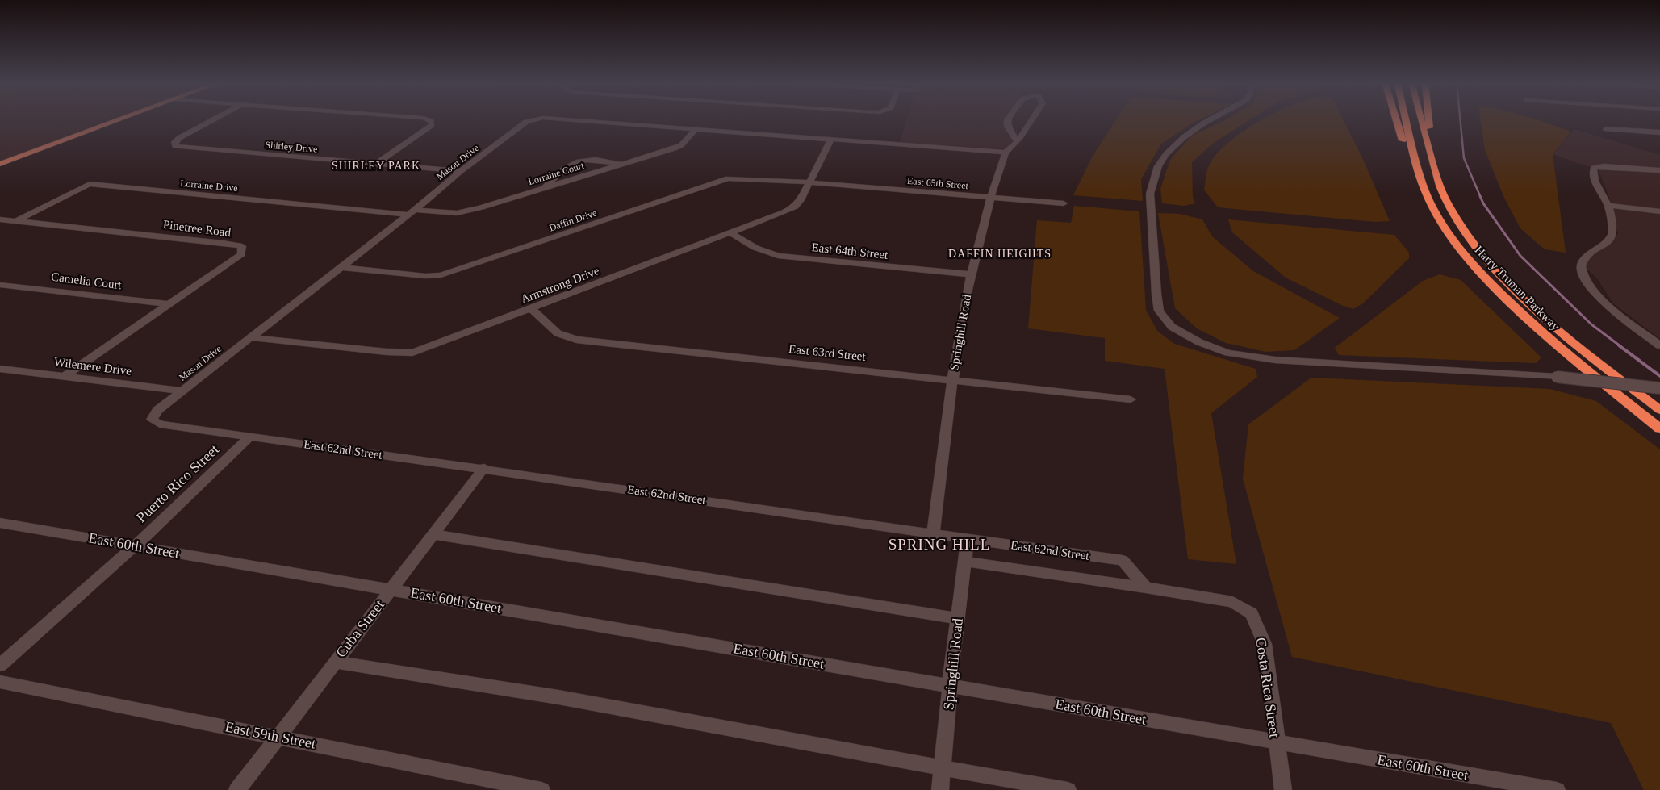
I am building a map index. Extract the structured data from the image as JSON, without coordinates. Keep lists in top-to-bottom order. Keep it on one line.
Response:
{"streets":{"highway":["Harry Truman Parkway"],"street":["Shirley Drive","Mason Drive","Lorraine Court","East 65th Street","Lorraine Drive","Daffin Drive","Pinetree Road","East 64th Street","Camelia Court","Armstrong Drive","Springhill Road","East 63rd Street","Wilemere Drive","East 62nd Street","Puerto Rico Street","East 60th Street","Cuba Street","Costa Rica Street","East 59th Street"]},"crossings":[["Shirley Drive","Mason Drive"],["Mason Drive","Lorraine Court"],["Mason Drive","Lorraine Drive"],["Mason Drive","Daffin Drive"],["Mason Drive","Armstrong Drive"],["Mason Drive","Springhill Road"],["Mason Drive","Wilemere Drive"],["Mason Drive","East 62nd Street"],["Lorraine Court","Lorraine Drive"],["East 65th Street","Daffin Drive"],["East 65th Street","Armstrong Drive"],["East 65th Street","Springhill Road"],["Lorraine Drive","Pinetree Road"],["Daffin Drive","Armstrong Drive"],["Pinetree Road","Camelia Court"],["Pinetree Road","Wilemere Drive"],["East 64th Street","Armstrong Drive"],["East 64th Street","Springhill Road"],["Armstrong Drive","East 63rd Street"],["Springhill Road","East 63rd Street"],["Springhill Road","East 62nd Street"],["Springhill Road","East 60th Street"],["East 62nd Street","Puerto Rico Street"],["East 62nd Street","Cuba Street"],["East 62nd Street","Costa Rica Street"],["Puerto Rico Street","East 60th Street"],["East 60th Street","Cuba Street"],["East 60th Street","Costa Rica Street"],["Cuba Street","East 59th Street"]],"districts":["SHIRLEY PARK","DAFFIN HEIGHTS","SPRING HILL"]}
